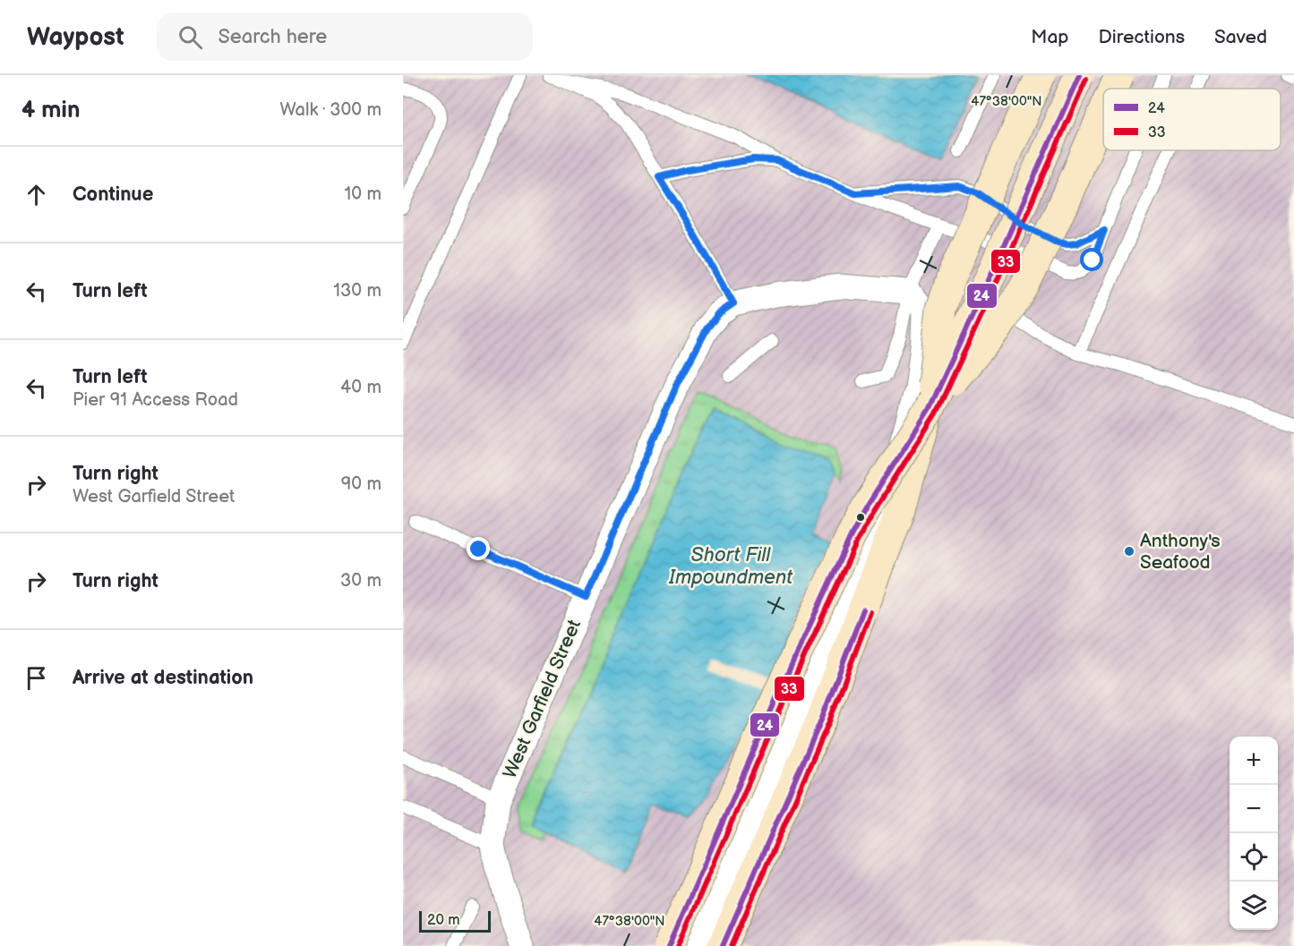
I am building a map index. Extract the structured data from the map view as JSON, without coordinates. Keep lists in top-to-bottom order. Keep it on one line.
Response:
{"streets":{"street":["West Garfield Street"]},"water":["Short Fill Impoundment"],"places":["Anthony's Seafood"],"lines":["transit line 24","transit line 33"],"legend":["24","33"],"scale_bar":"20 m","page":{"header":"Waypost","search":"Search here","nav":["Map","Directions","Saved"],"heading":["4 min","Walk · 300 m"],"list":[["Continue","10 m"],["Turn left","130 m"],["Turn left","Pier 91 Access Road","40 m"],["Turn right","West Garfield Street","90 m"],["Turn right","30 m"],"Arrive at destination"],"map_buttons":["+","−"],"scale":"20 m"},"coordinates":["47°38'00\"N"]}
